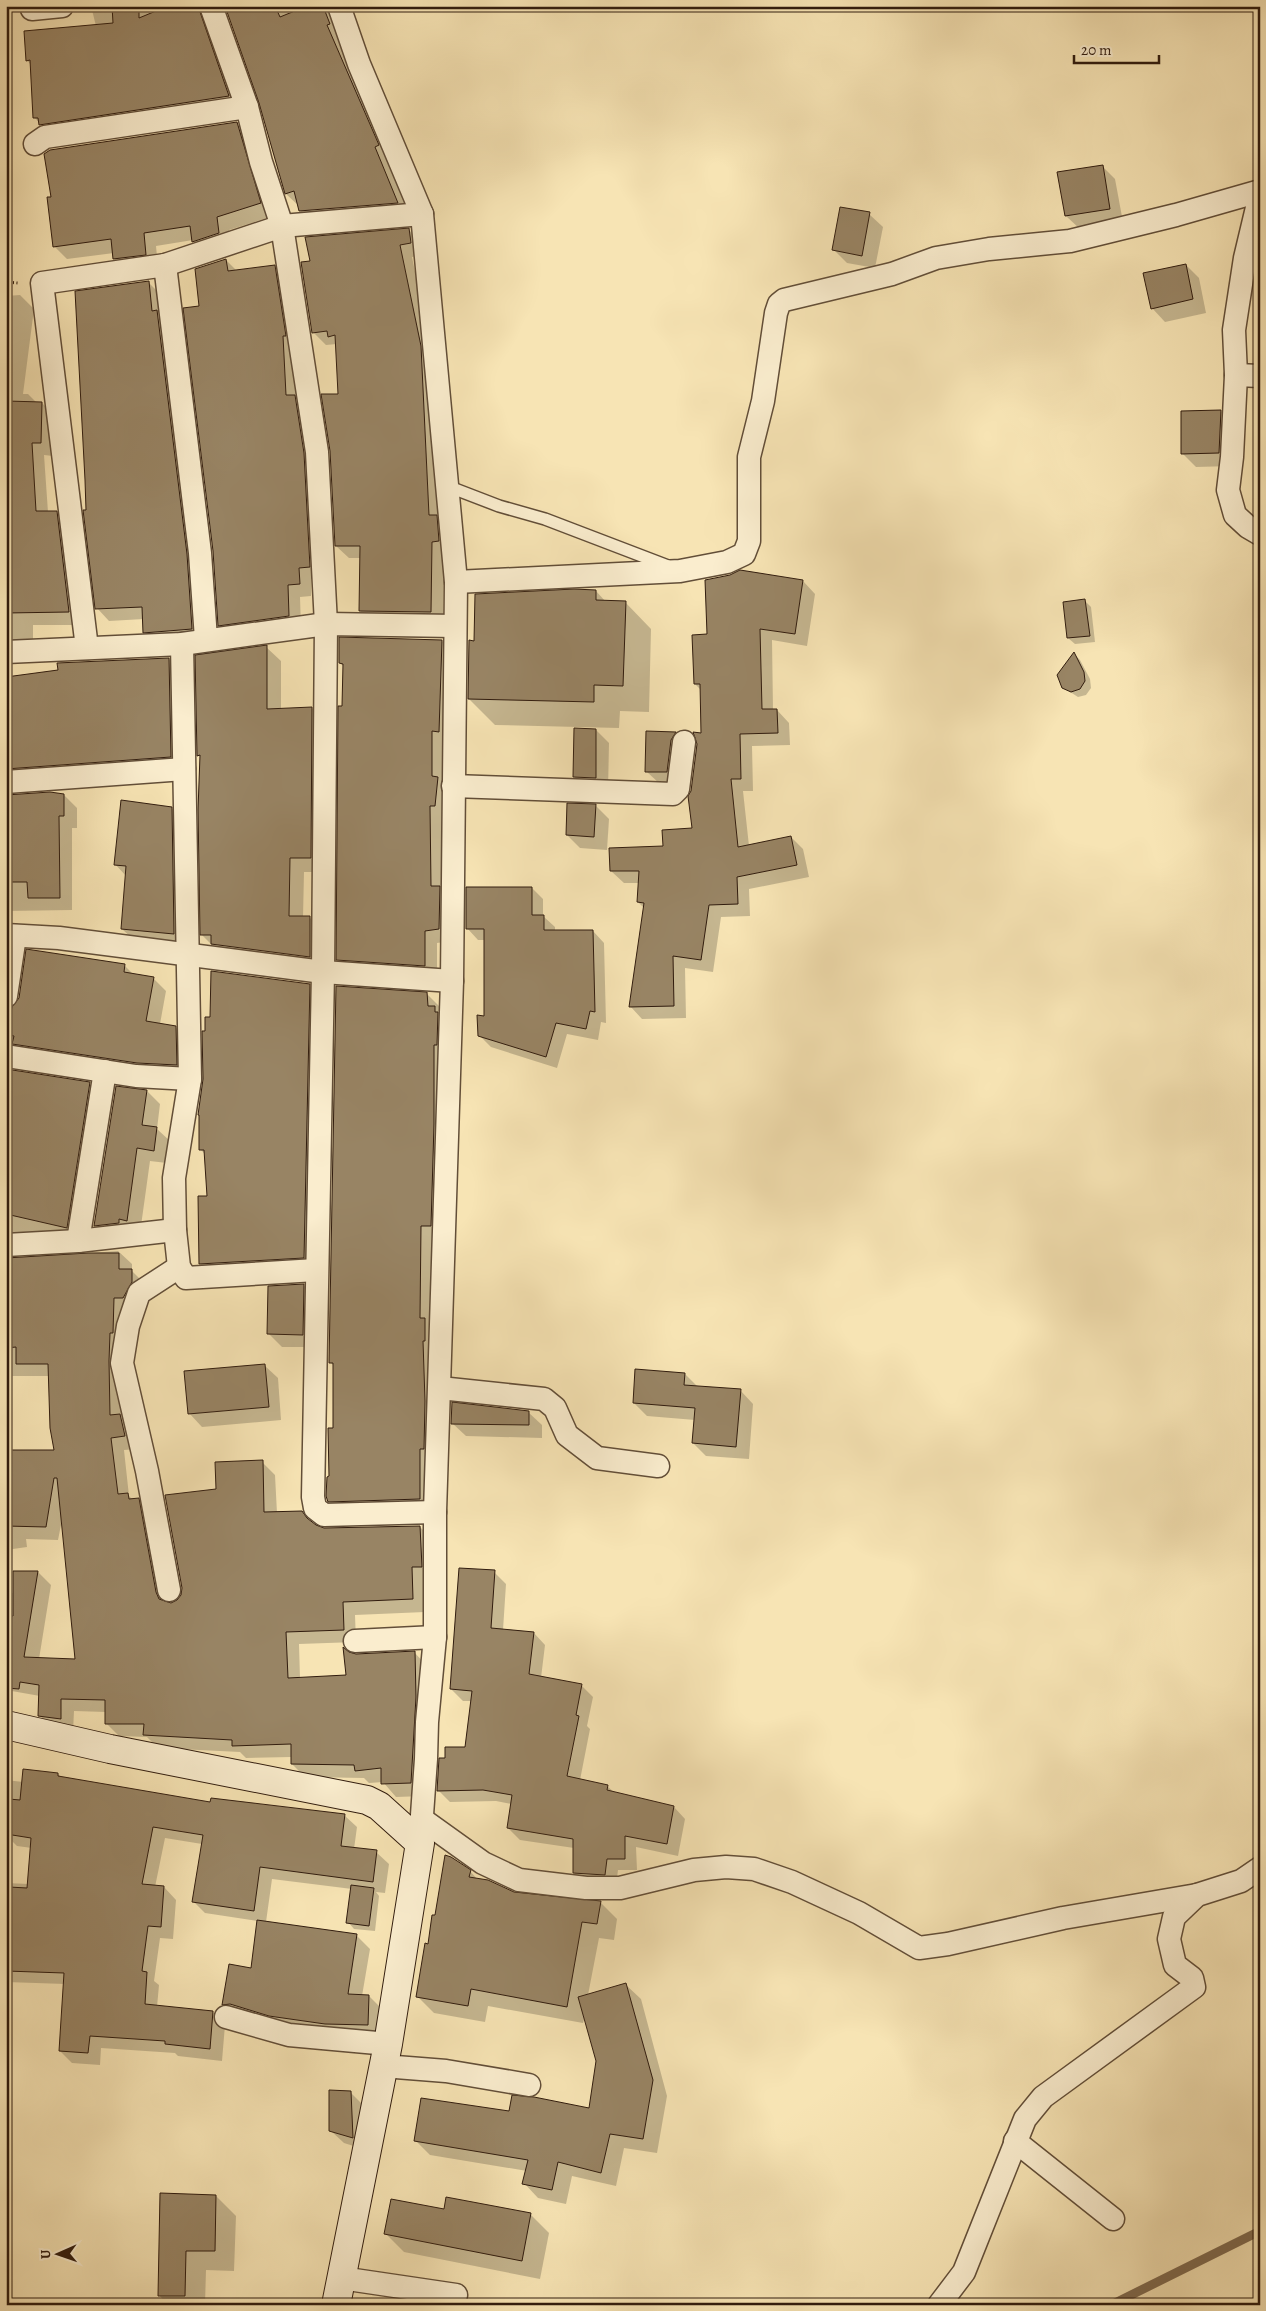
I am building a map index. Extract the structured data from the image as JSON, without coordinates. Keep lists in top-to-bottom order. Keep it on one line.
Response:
{"scale_bar":"20 m","north":"left"}
